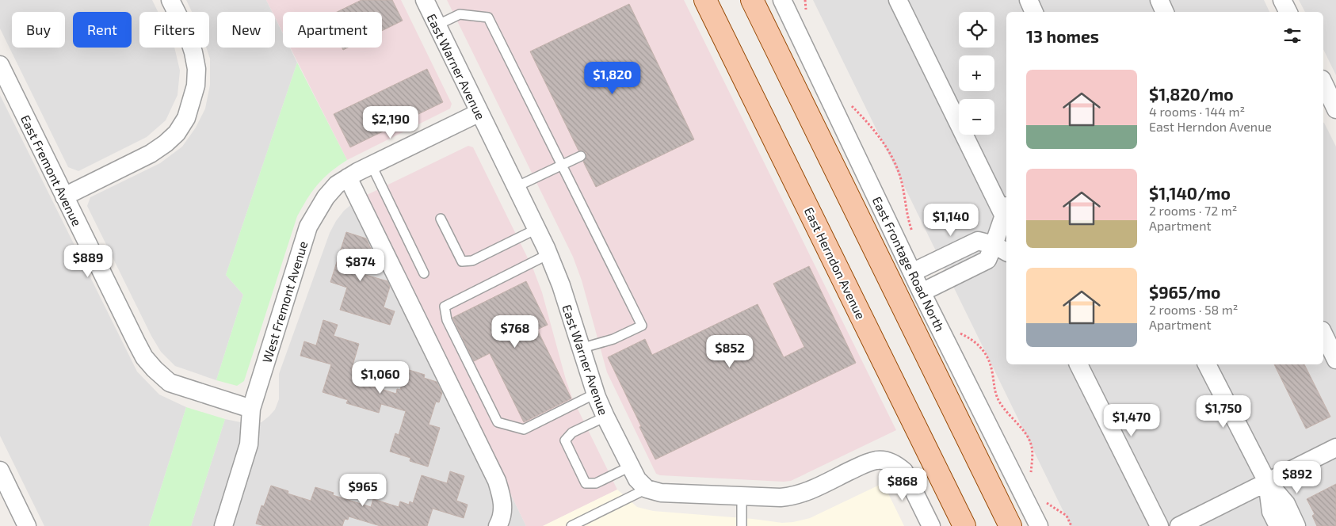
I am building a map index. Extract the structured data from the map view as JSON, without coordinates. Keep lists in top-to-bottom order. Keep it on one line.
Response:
{"streets":{"main road":["East Herndon Avenue"],"street":["East Warner Avenue","East Fremont Avenue","East Frontage Road North","West Fremont Avenue"]},"crossings":[["East Warner Avenue","West Fremont Avenue"],["East Fremont Avenue","West Fremont Avenue"]],"page":{"map_buttons":["+","−"],"chip":["Buy","Rent","Filters","New","Apartment"],"heading":"13 homes","list":[{"name":"$1,820/mo","note":"4 rooms · 144 m² · East Herndon Avenue"},{"name":"$1,140/mo","note":"2 rooms · 72 m² · Apartment"},{"name":"$965/mo","note":"2 rooms · 58 m² · Apartment"}],"price":["$1,820","$2,190","$1,140","$889","$874","$768","$852","$1,060","$1,750","$1,470","$892","$868","$965"]}}
